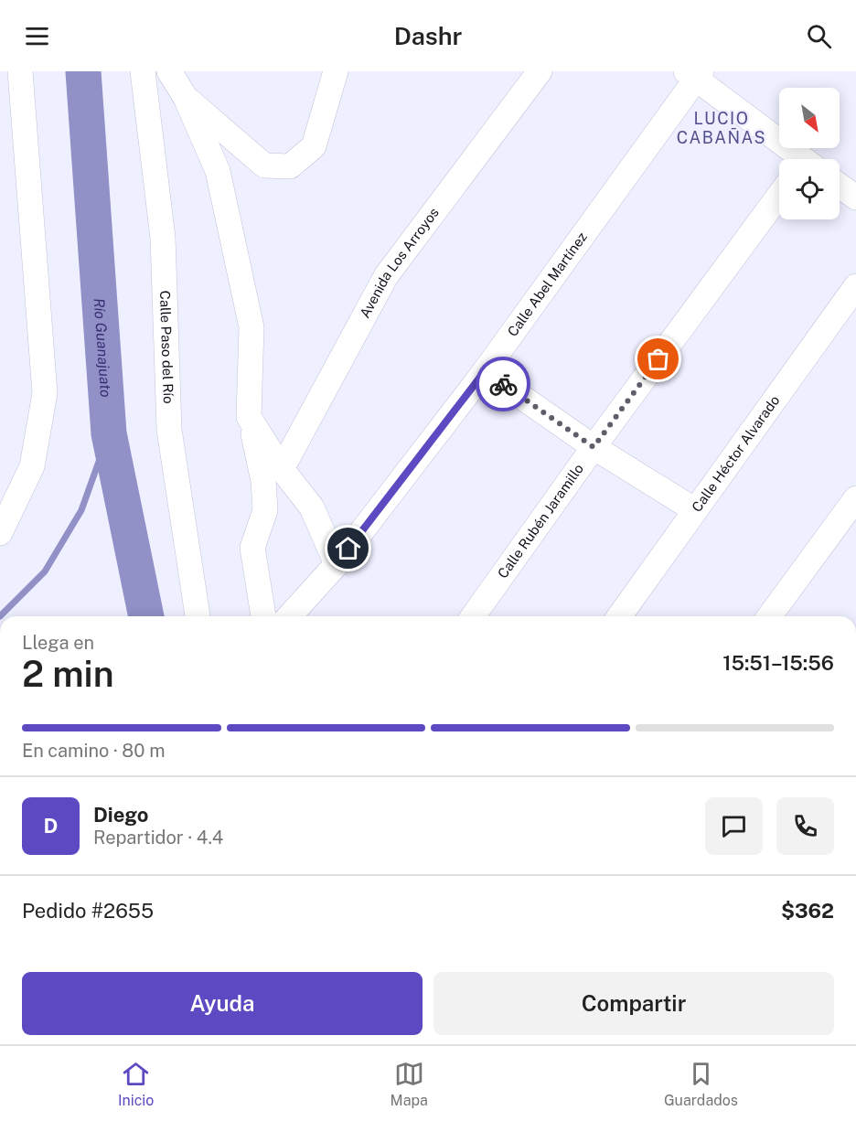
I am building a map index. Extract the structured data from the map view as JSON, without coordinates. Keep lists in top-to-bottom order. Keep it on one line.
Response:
{"streets":{"street":["Avenida Los Arroyos","Calle Abel Martínez","Calle Paso del Río","Calle Héctor Alvarado","Calle Rubén Jaramillo"]},"districts":["LUCIO CABAÑAS"],"water":["Río Guanajuato"],"north":"bottom right","page":{"header":"Dashr","heading":["2 min","Llega en","15:51–15:56"],"panel":["Diego","Repartidor · 4.4","Pedido #2655","$362"],"bar":"En camino · 80 m","round":"D","buttons":["Ayuda","Compartir"],"tabs":["Inicio","Mapa","Guardados"]}}
